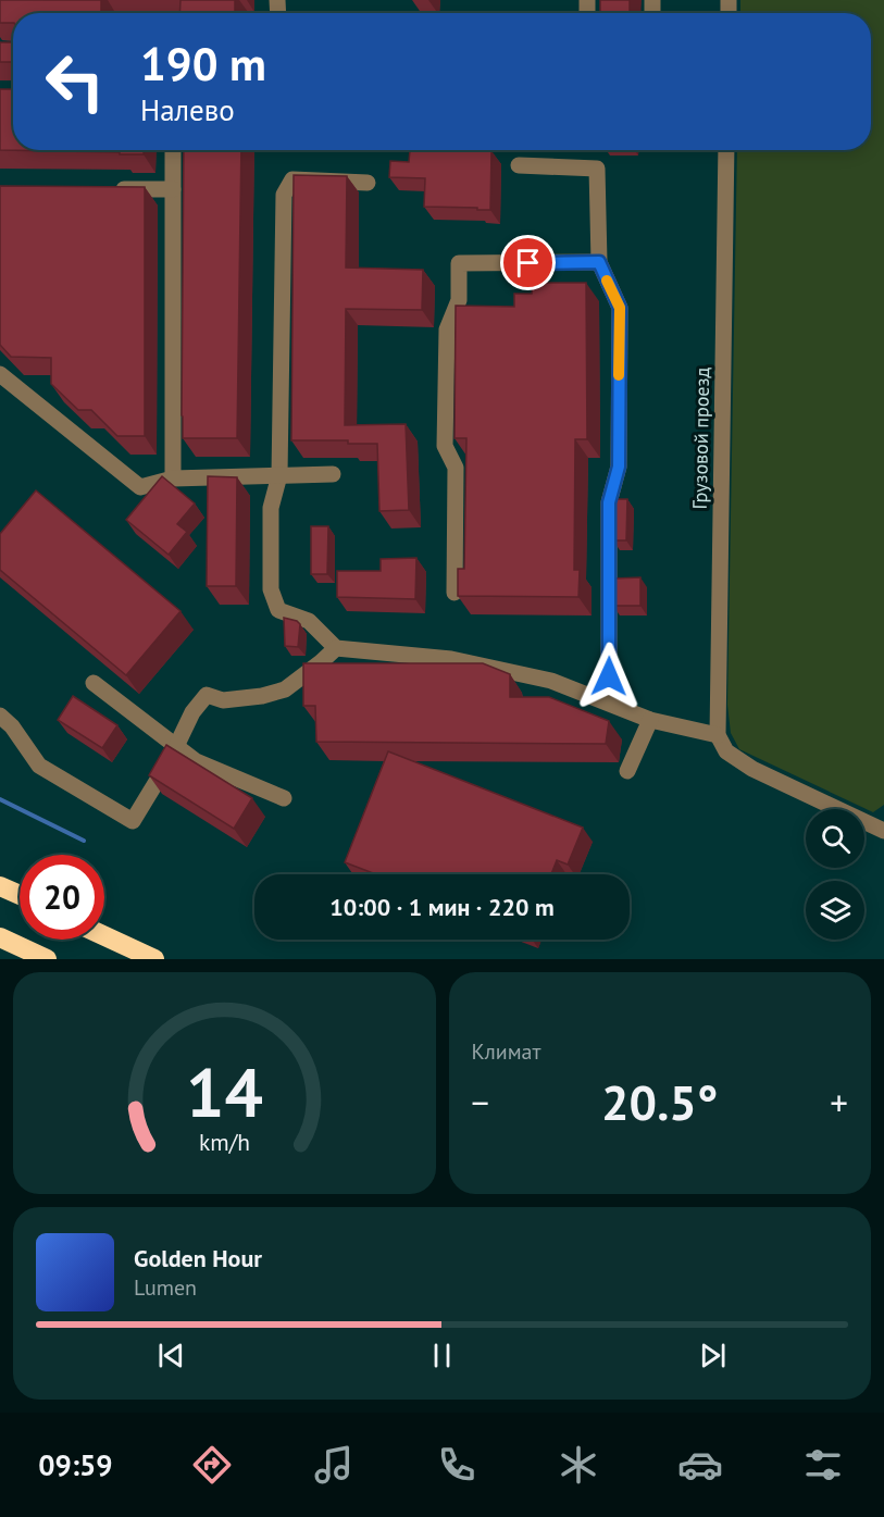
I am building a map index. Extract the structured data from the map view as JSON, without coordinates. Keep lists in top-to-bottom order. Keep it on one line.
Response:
{"streets":{"street":["Грузовой проезд"]},"page":{"turn":["190 m","Налево"],"limit":"20","trip":"10:00 · 1 мин · 220 m","tile":"Климат","heat":["−","20.5°","+"],"song":["Golden Hour","Lumen"],"tabs":"09:59","gauge":["14","km/h"]}}
